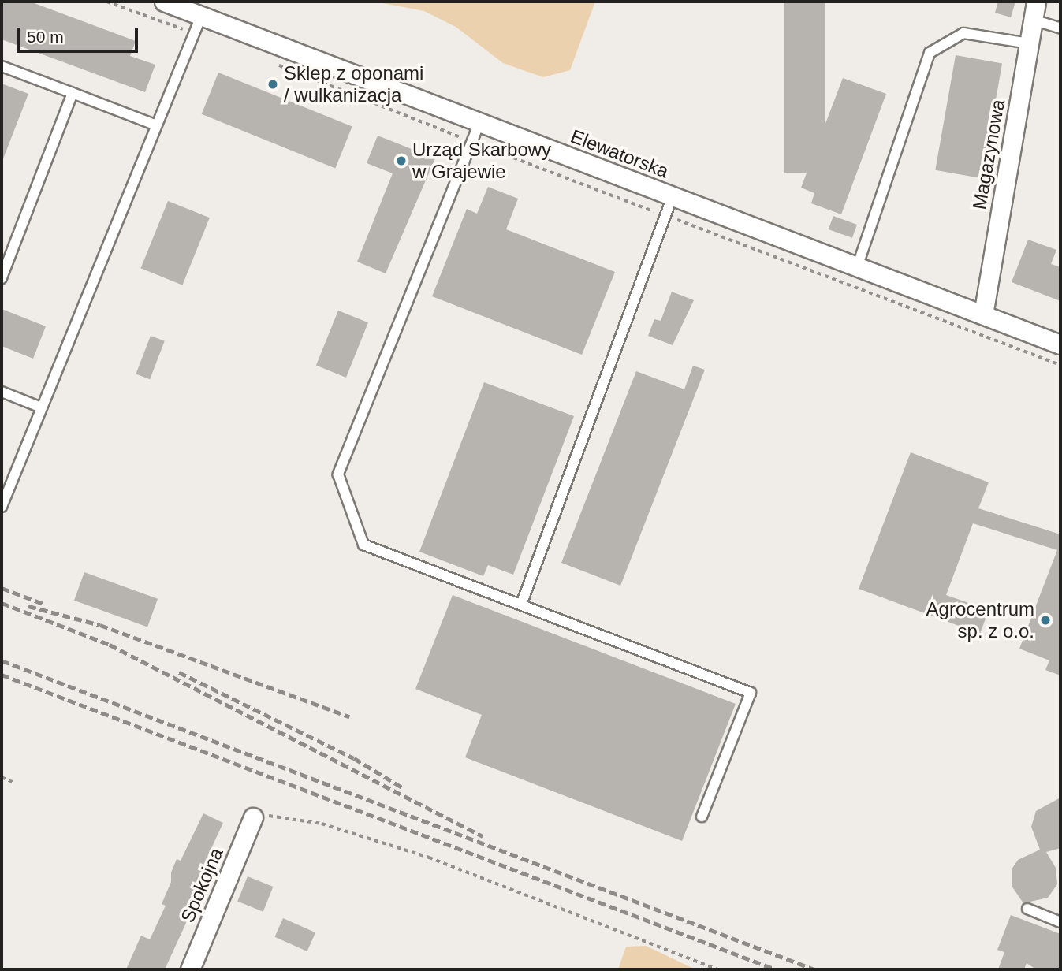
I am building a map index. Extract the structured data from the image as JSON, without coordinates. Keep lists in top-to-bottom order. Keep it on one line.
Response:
{"streets":{"street":["Elewatorska","Magazynowa","Spokojna"]},"crossings":[["Elewatorska","Magazynowa"]],"places":["Sklep z oponami / wulkanizacja","Urząd Skarbowy w Grajewie","Agrocentrum sp. z o.o."],"scale_bar":"50 m"}
